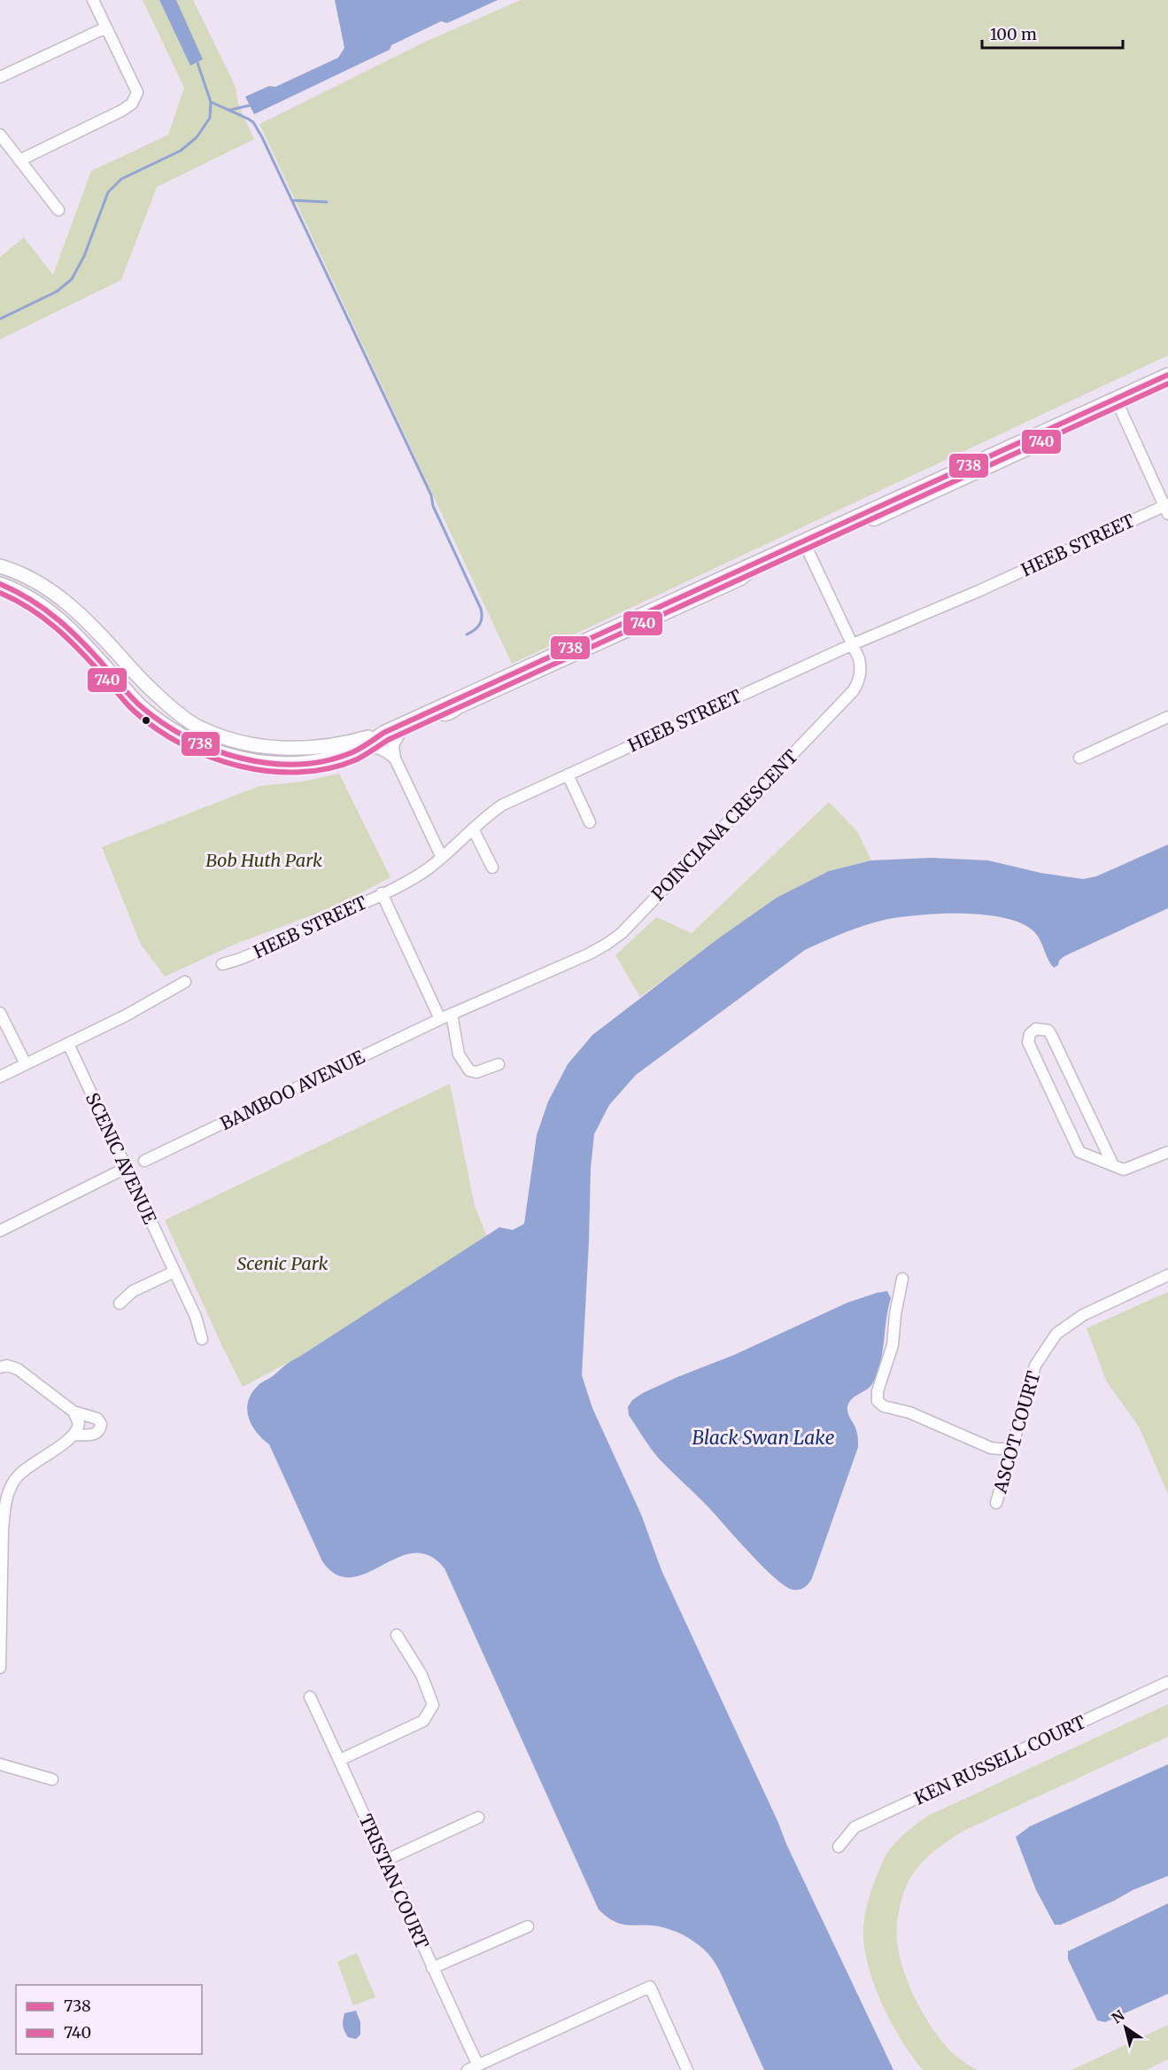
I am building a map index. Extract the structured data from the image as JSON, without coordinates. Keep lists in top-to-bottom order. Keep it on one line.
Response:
{"streets":{"street":["HEEB STREET","POINCIANA CRESCENT","BAMBOO AVENUE","SCENIC AVENUE","ASCOT COURT","KEN RUSSELL COURT","TRISTAN COURT"]},"crossings":[["HEEB STREET","POINCIANA CRESCENT"],["POINCIANA CRESCENT","BAMBOO AVENUE"]],"water":["Black Swan Lake"],"parks":["Bob Huth Park","Scenic Park"],"lines":["transit line 738","transit line 740"],"legend":["738","740"],"scale_bar":"100 m","north":"top left"}
